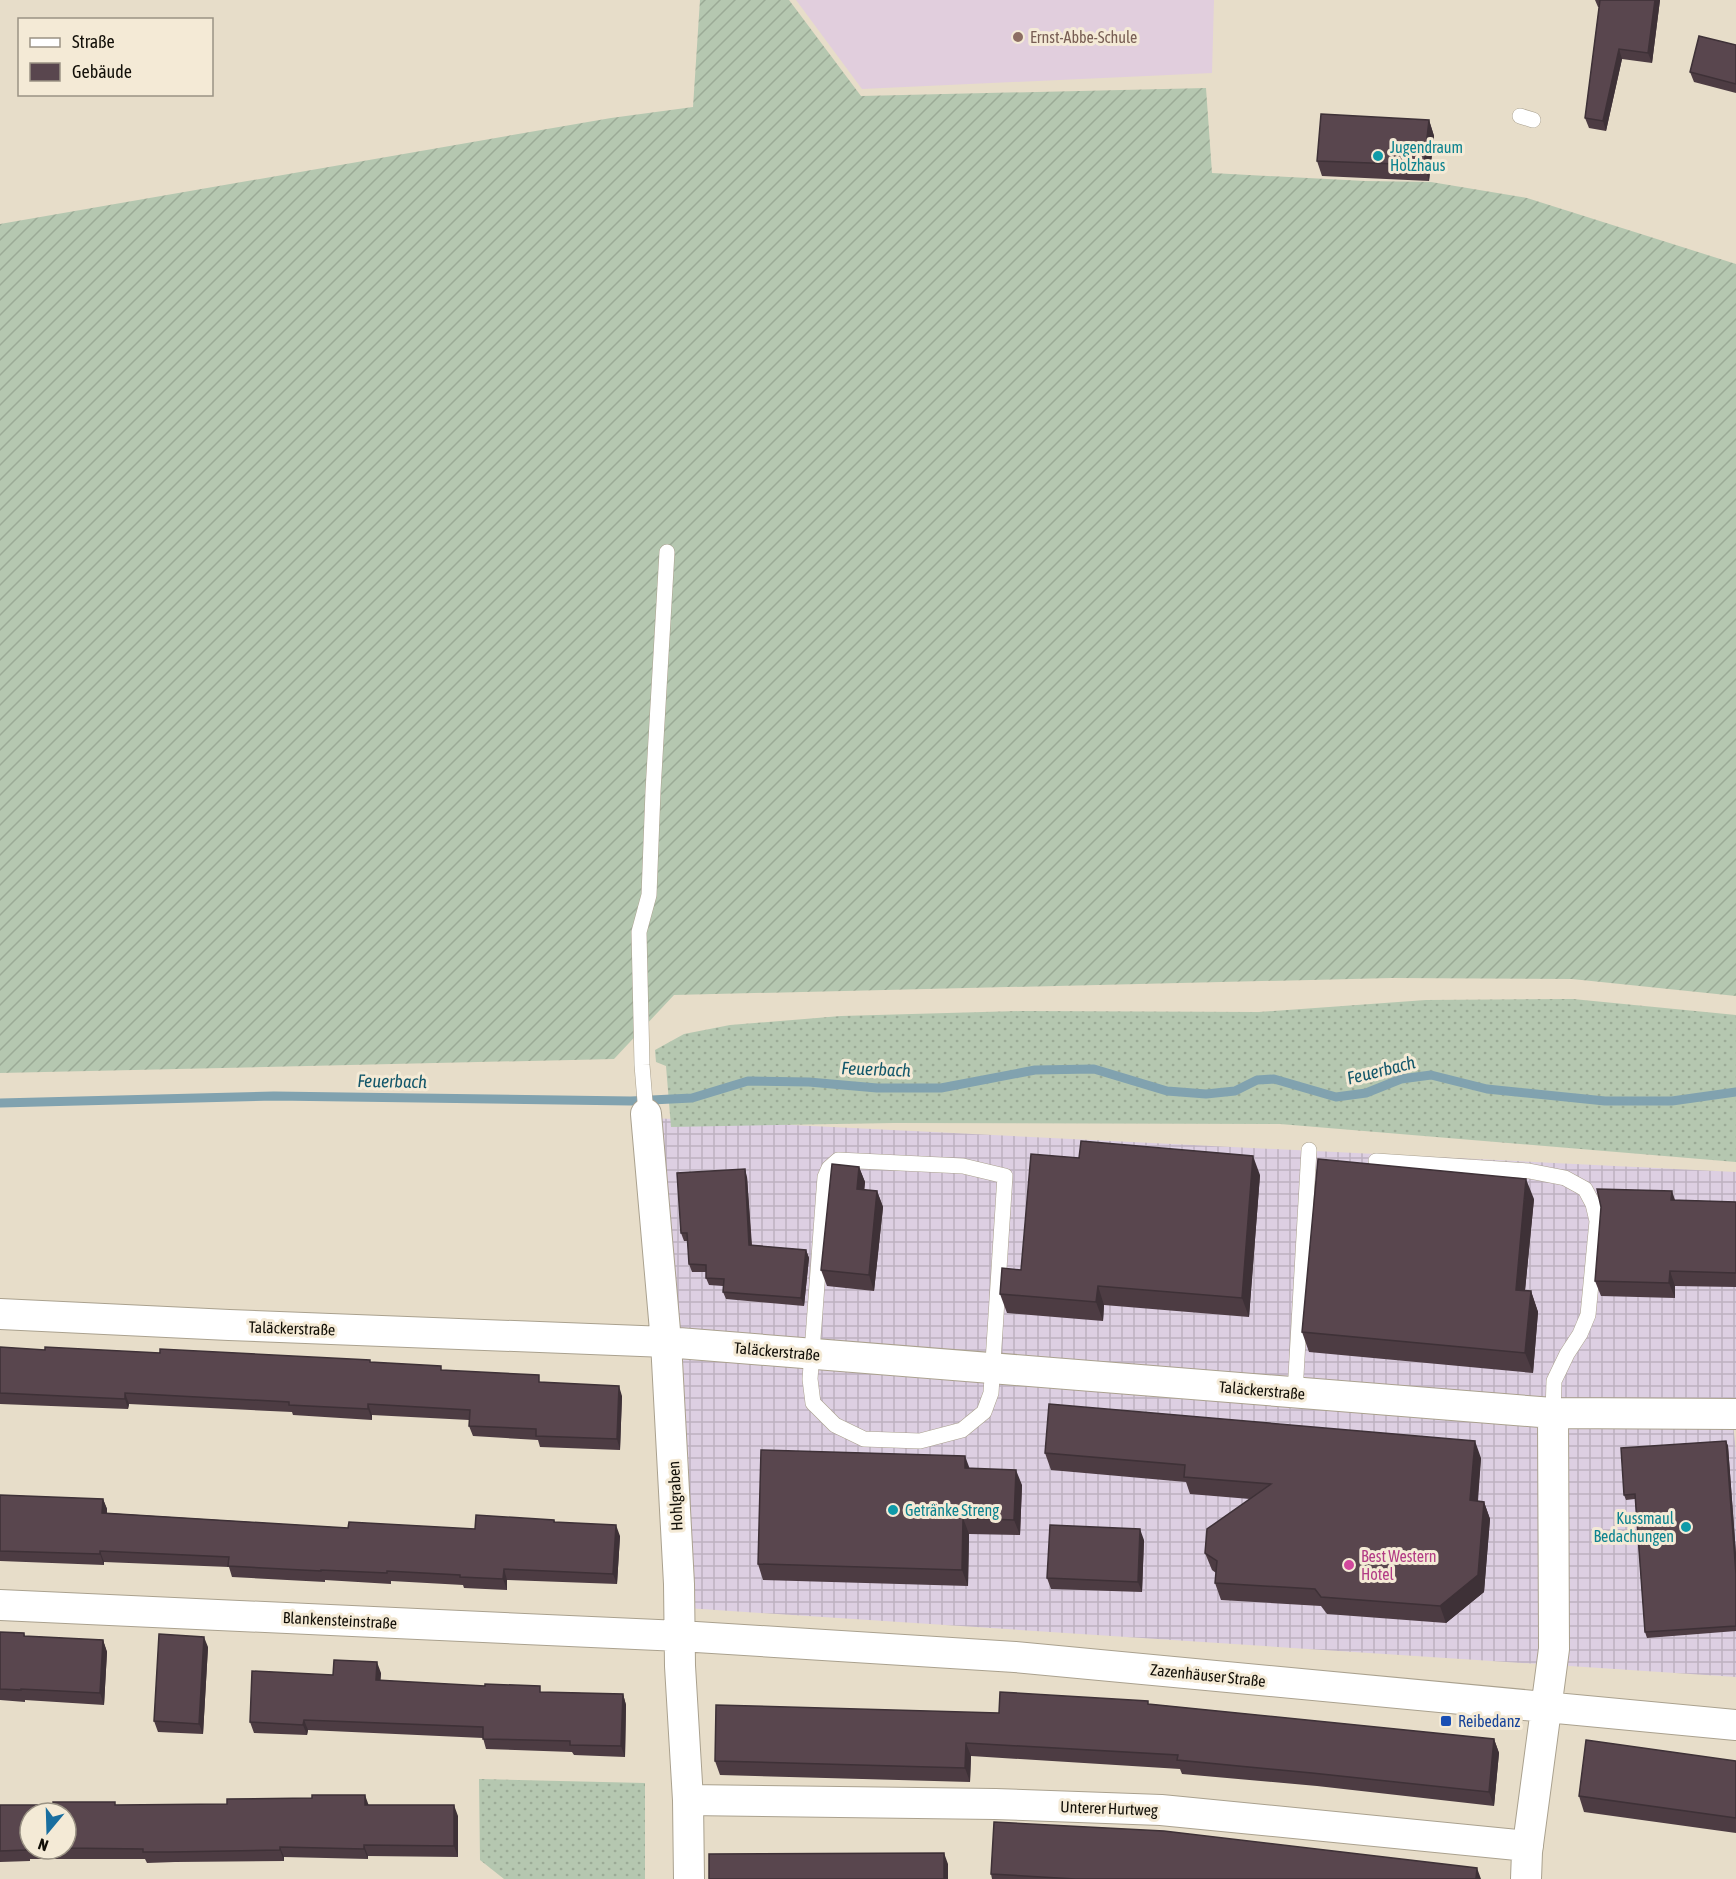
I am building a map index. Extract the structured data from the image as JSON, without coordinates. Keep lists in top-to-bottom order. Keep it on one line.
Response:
{"streets":{"street":["Taläckerstraße","Hohlgraben","Blankensteinstraße","Zazenhäuser Straße","Unterer Hurtweg"]},"crossings":[["Taläckerstraße","Hohlgraben"],["Hohlgraben","Blankensteinstraße"],["Hohlgraben","Zazenhäuser Straße"],["Hohlgraben","Unterer Hurtweg"],["Blankensteinstraße","Zazenhäuser Straße"]],"water":["Feuerbach"],"places":{"other":["Ernst-Abbe-Schule","Jugendraum Holzhaus","Getränke Streng","Kussmaul Bedachungen","Best Western Hotel"],"transit":["Reibedanz"]},"legend":["Straße","Gebäude"],"north":"bottom"}
